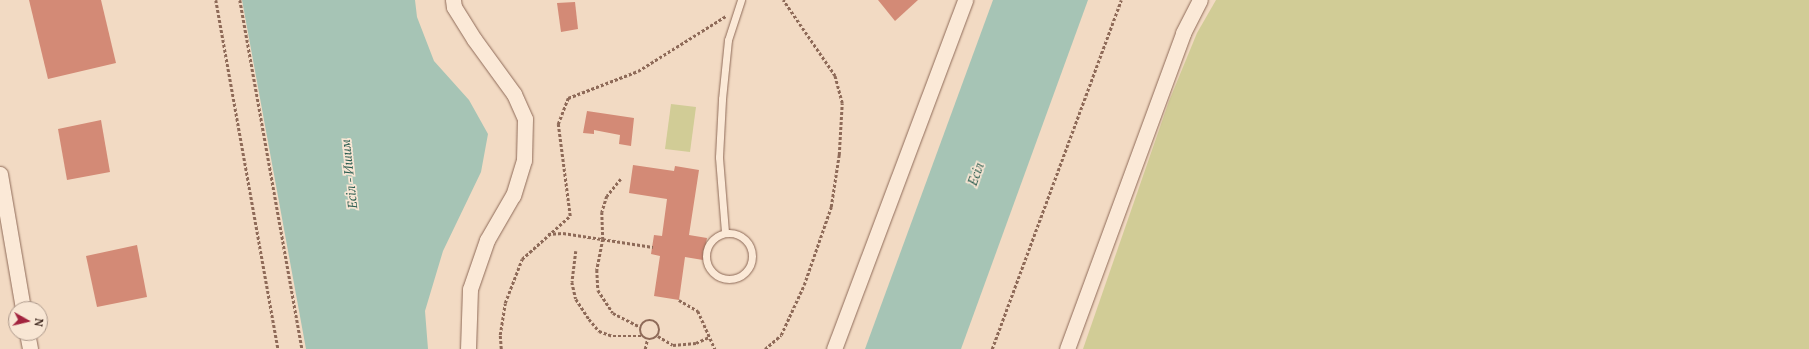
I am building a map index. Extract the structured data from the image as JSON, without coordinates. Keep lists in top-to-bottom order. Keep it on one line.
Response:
{"water":["Есіл - Ишим","Есіл"],"north":"right"}
